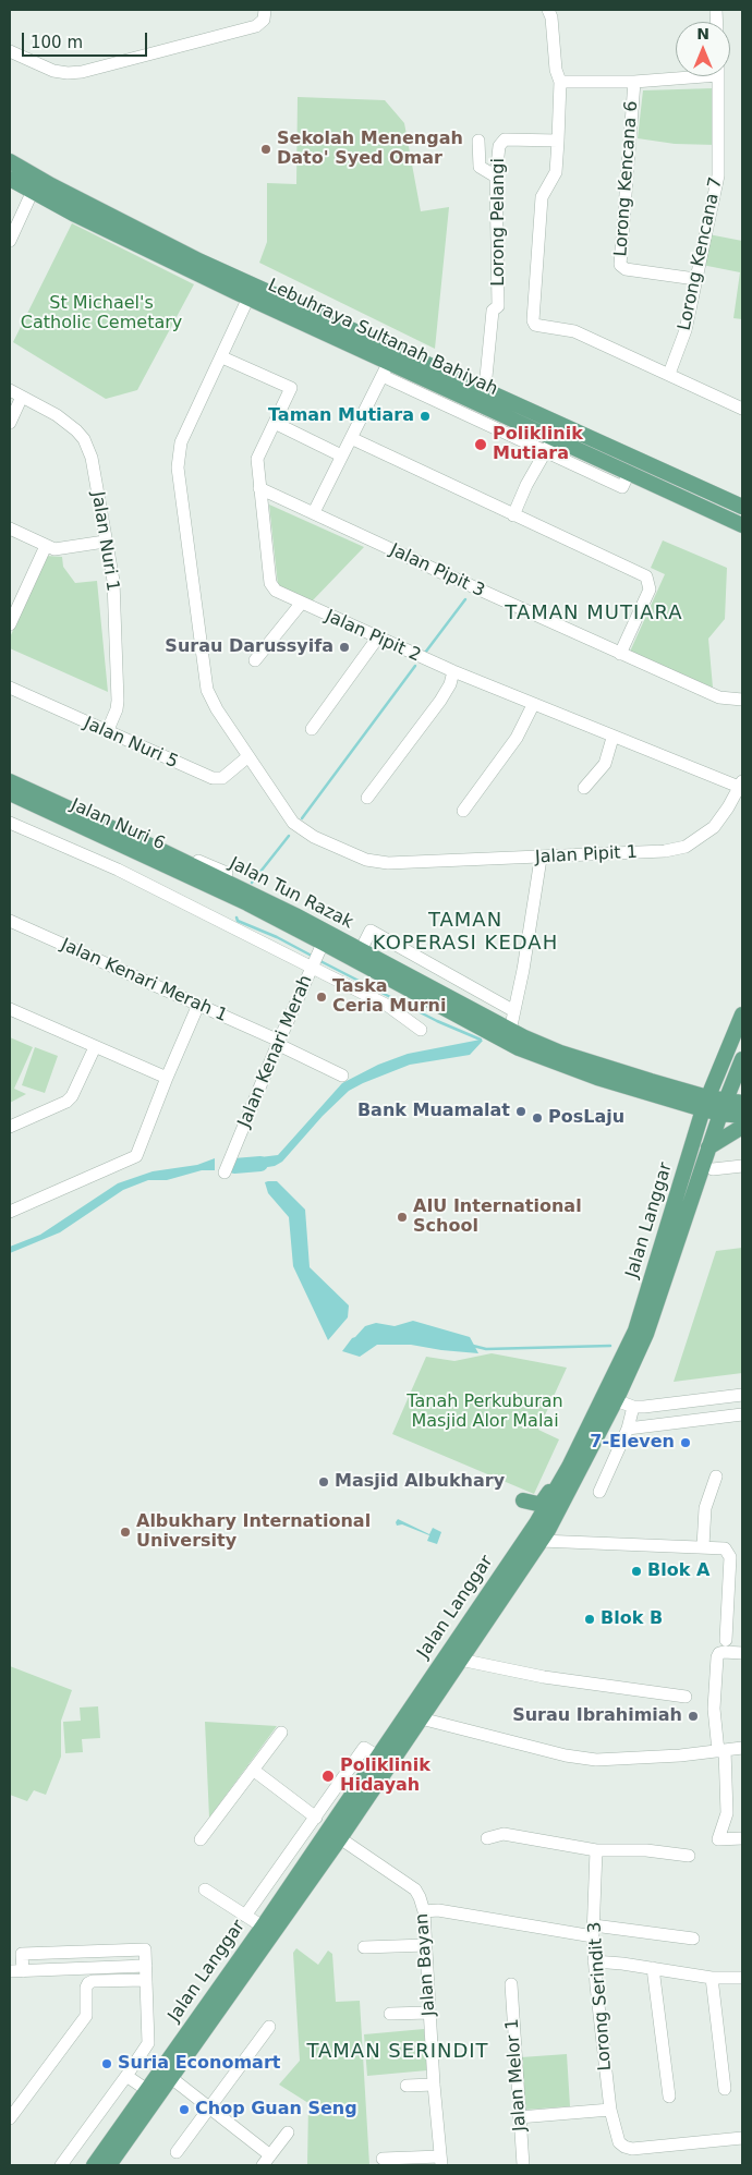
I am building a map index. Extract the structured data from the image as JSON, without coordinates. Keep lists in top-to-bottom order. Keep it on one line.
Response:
{"streets":{"main road":["Lebuhraya Sultanah Bahiyah","Jalan Tun Razak","Jalan Langgar"],"street":["Lorong Kencana 6","Lorong Pelangi","Lorong Kencana 7","Jalan Nuri 1","Jalan Pipit 3","Jalan Pipit 2","Jalan Nuri 5","Jalan Nuri 6","Jalan Pipit 1","Jalan Kenari Merah 1","Jalan Kenari Merah","Jalan Bayan","Lorong Serindit 3","Jalan Melor 1"]},"crossings":[["Lorong Kencana 6","Lorong Kencana 7"],["Lorong Pelangi","Lebuhraya Sultanah Bahiyah"],["Lebuhraya Sultanah Bahiyah","Jalan Pipit 1"],["Jalan Nuri 1","Jalan Nuri 5"],["Jalan Pipit 3","Jalan Pipit 2"],["Jalan Pipit 2","Jalan Pipit 1"],["Jalan Nuri 5","Jalan Pipit 1"],["Jalan Nuri 6","Jalan Tun Razak"],["Jalan Tun Razak","Jalan Kenari Merah"],["Jalan Tun Razak","Jalan Langgar"],["Jalan Kenari Merah 1","Jalan Kenari Merah"],["Jalan Langgar","Jalan Bayan"]],"districts":["TAMAN MUTIARA","TAMAN KOPERASI KEDAH","TAMAN SERINDIT"],"parks":["St Michael's Catholic Cemetary","Tanah Perkuburan Masjid Alor Malai"],"places":["Sekolah Menengah Dato' Syed Omar","Taman Mutiara","Poliklinik Mutiara","Surau Darussyifa","Taska Ceria Murni","Bank Muamalat","PosLaju","AIU International School","7-Eleven","Masjid Albukhary","Albukhary International University","Blok A","Blok B","Surau Ibrahimiah","Poliklinik Hidayah","Suria Economart","Chop Guan Seng"],"scale_bar":"100 m","north":"top"}
